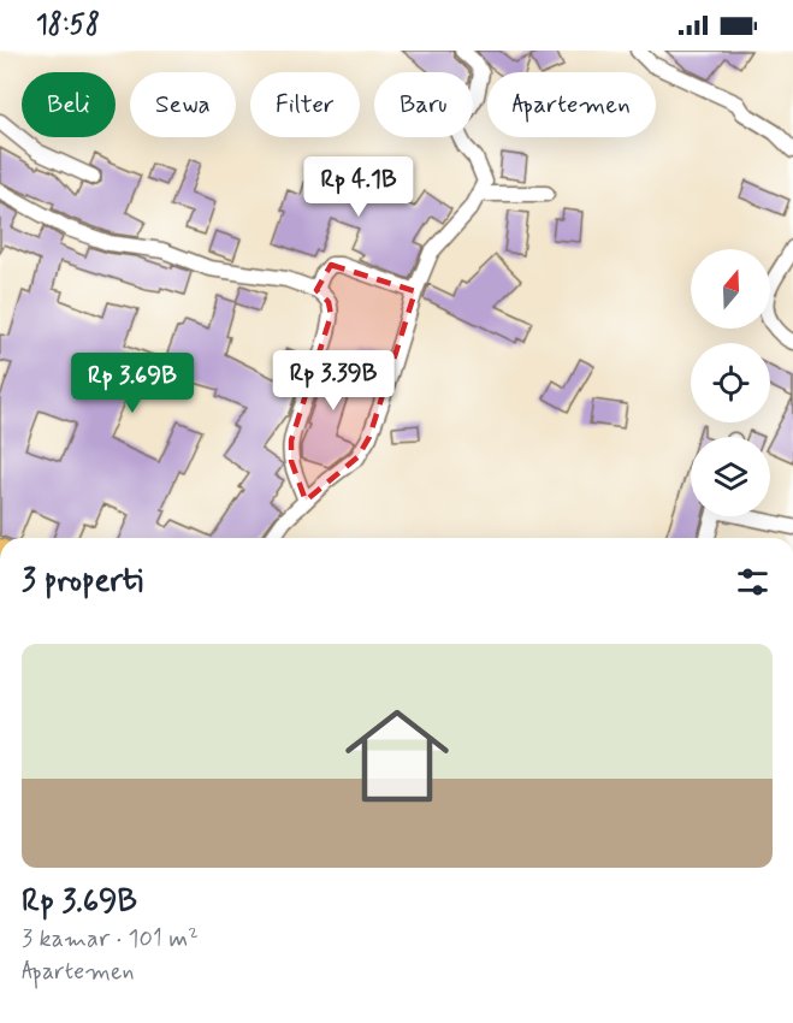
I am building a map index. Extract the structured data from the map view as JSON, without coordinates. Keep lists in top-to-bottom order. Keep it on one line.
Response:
{"north":"top","page":{"status":"18:58","chip":["Beli","Sewa","Filter","Baru","Apartemen"],"price":["Rp 4.1B","Rp 3.39B","Rp 3.69B"],"heading":"3 properti","list":[{"name":"Rp 3.69B","note":"3 kamar · 101 m² · Apartemen"}]}}
